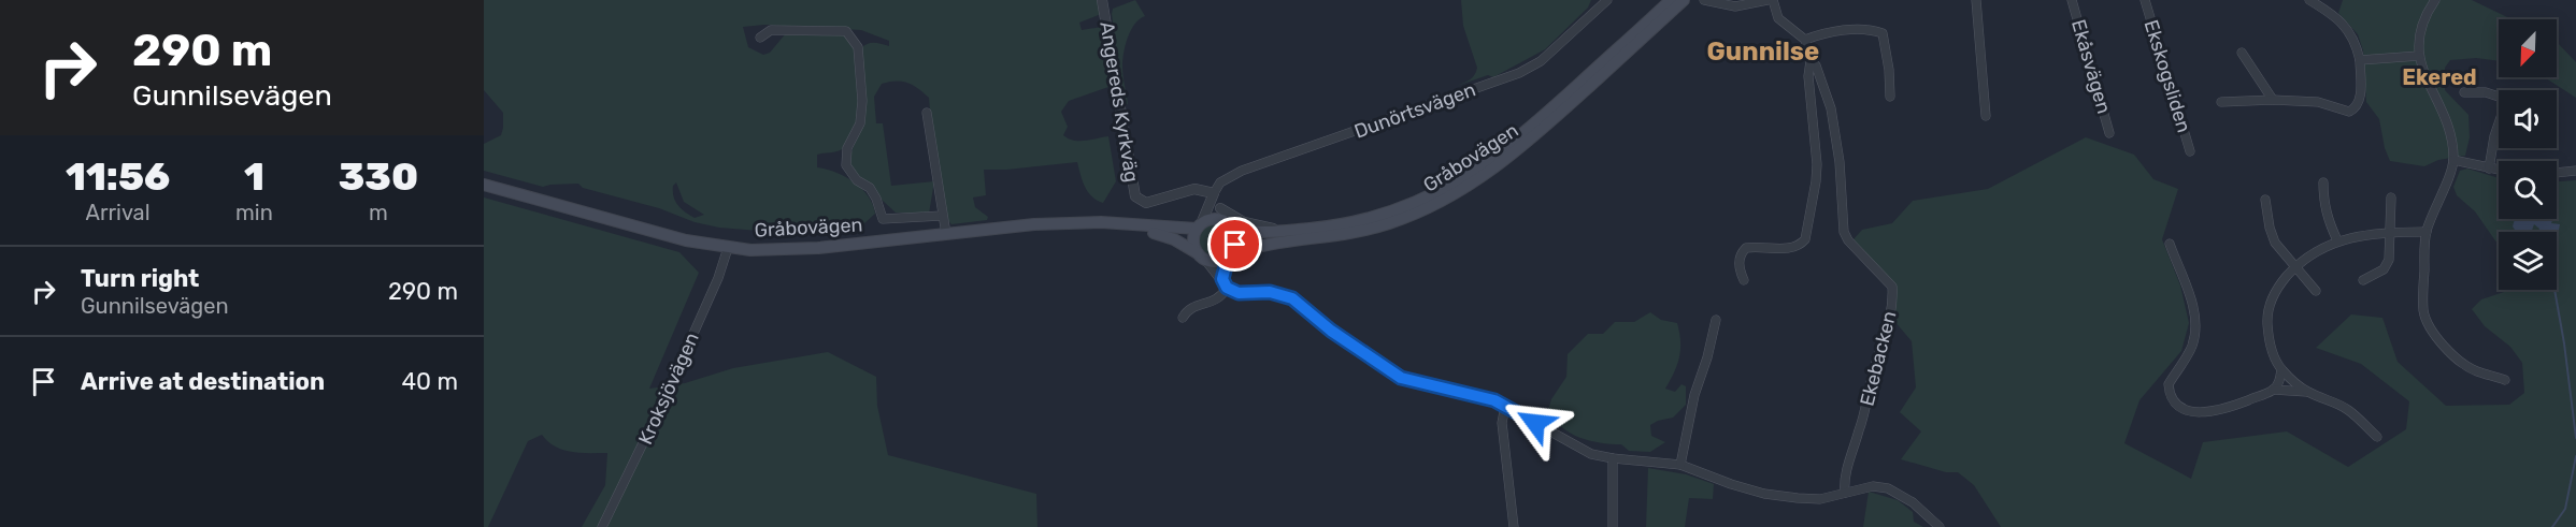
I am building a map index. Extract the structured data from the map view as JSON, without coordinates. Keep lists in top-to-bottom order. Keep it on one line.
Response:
{"streets":{"main road":["Gråbovägen"],"street":["Ekåsvägen","Ekskogsliden","Angereds Kyrkväg","Dunörtsvägen","Ekebacken","Kroksjövägen"]},"crossings":[["Angereds Kyrkväg","Dunörtsvägen"],["Dunörtsvägen","Gråbovägen"],["Gråbovägen","Kroksjövägen"]],"districts":["Gunnilse","Ekered"],"north":"bottom left","page":{"turn":["290 m","Gunnilsevägen"],"eta":["11:56","Arrival","1","min","330","m"],"list":[{"name":"Turn right","note":"Gunnilsevägen","value":"290 m"},{"name":"Arrive at destination","value":"40 m"}]}}
